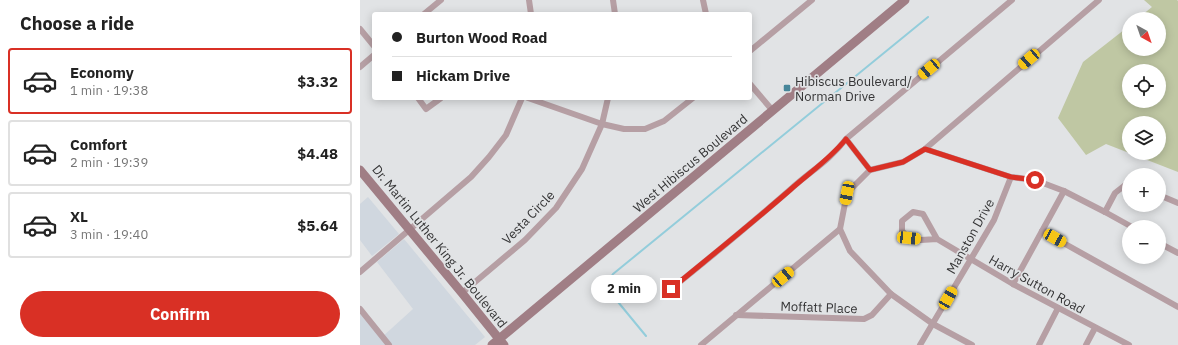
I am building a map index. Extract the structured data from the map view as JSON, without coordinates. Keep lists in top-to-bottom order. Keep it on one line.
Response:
{"streets":{"street":["West Hibiscus Boulevard","Vesta Circle","Manston Drive","Dr. Martin Luther King Jr. Boulevard","Harry Sutton Road","Moffatt Place"]},"crossings":[["West Hibiscus Boulevard","Dr. Martin Luther King Jr. Boulevard"],["Vesta Circle","Dr. Martin Luther King Jr. Boulevard"],["Manston Drive","Harry Sutton Road"]],"places":{"transit":["Hibiscus Boulevard/ Norman Drive"]},"north":"bottom right","page":{"heading":"Choose a ride","map_buttons":["+","−"],"banner":["Burton Wood Road","Hickam Drive"],"list":[{"name":"Economy","note":"1 min · 19:38","value":"$3.32"},{"name":"Comfort","note":"2 min · 19:39","value":"$4.48"},{"name":"XL","note":"3 min · 19:40","value":"$5.64"}],"bubble":"2 min","buttons":"Confirm"}}
